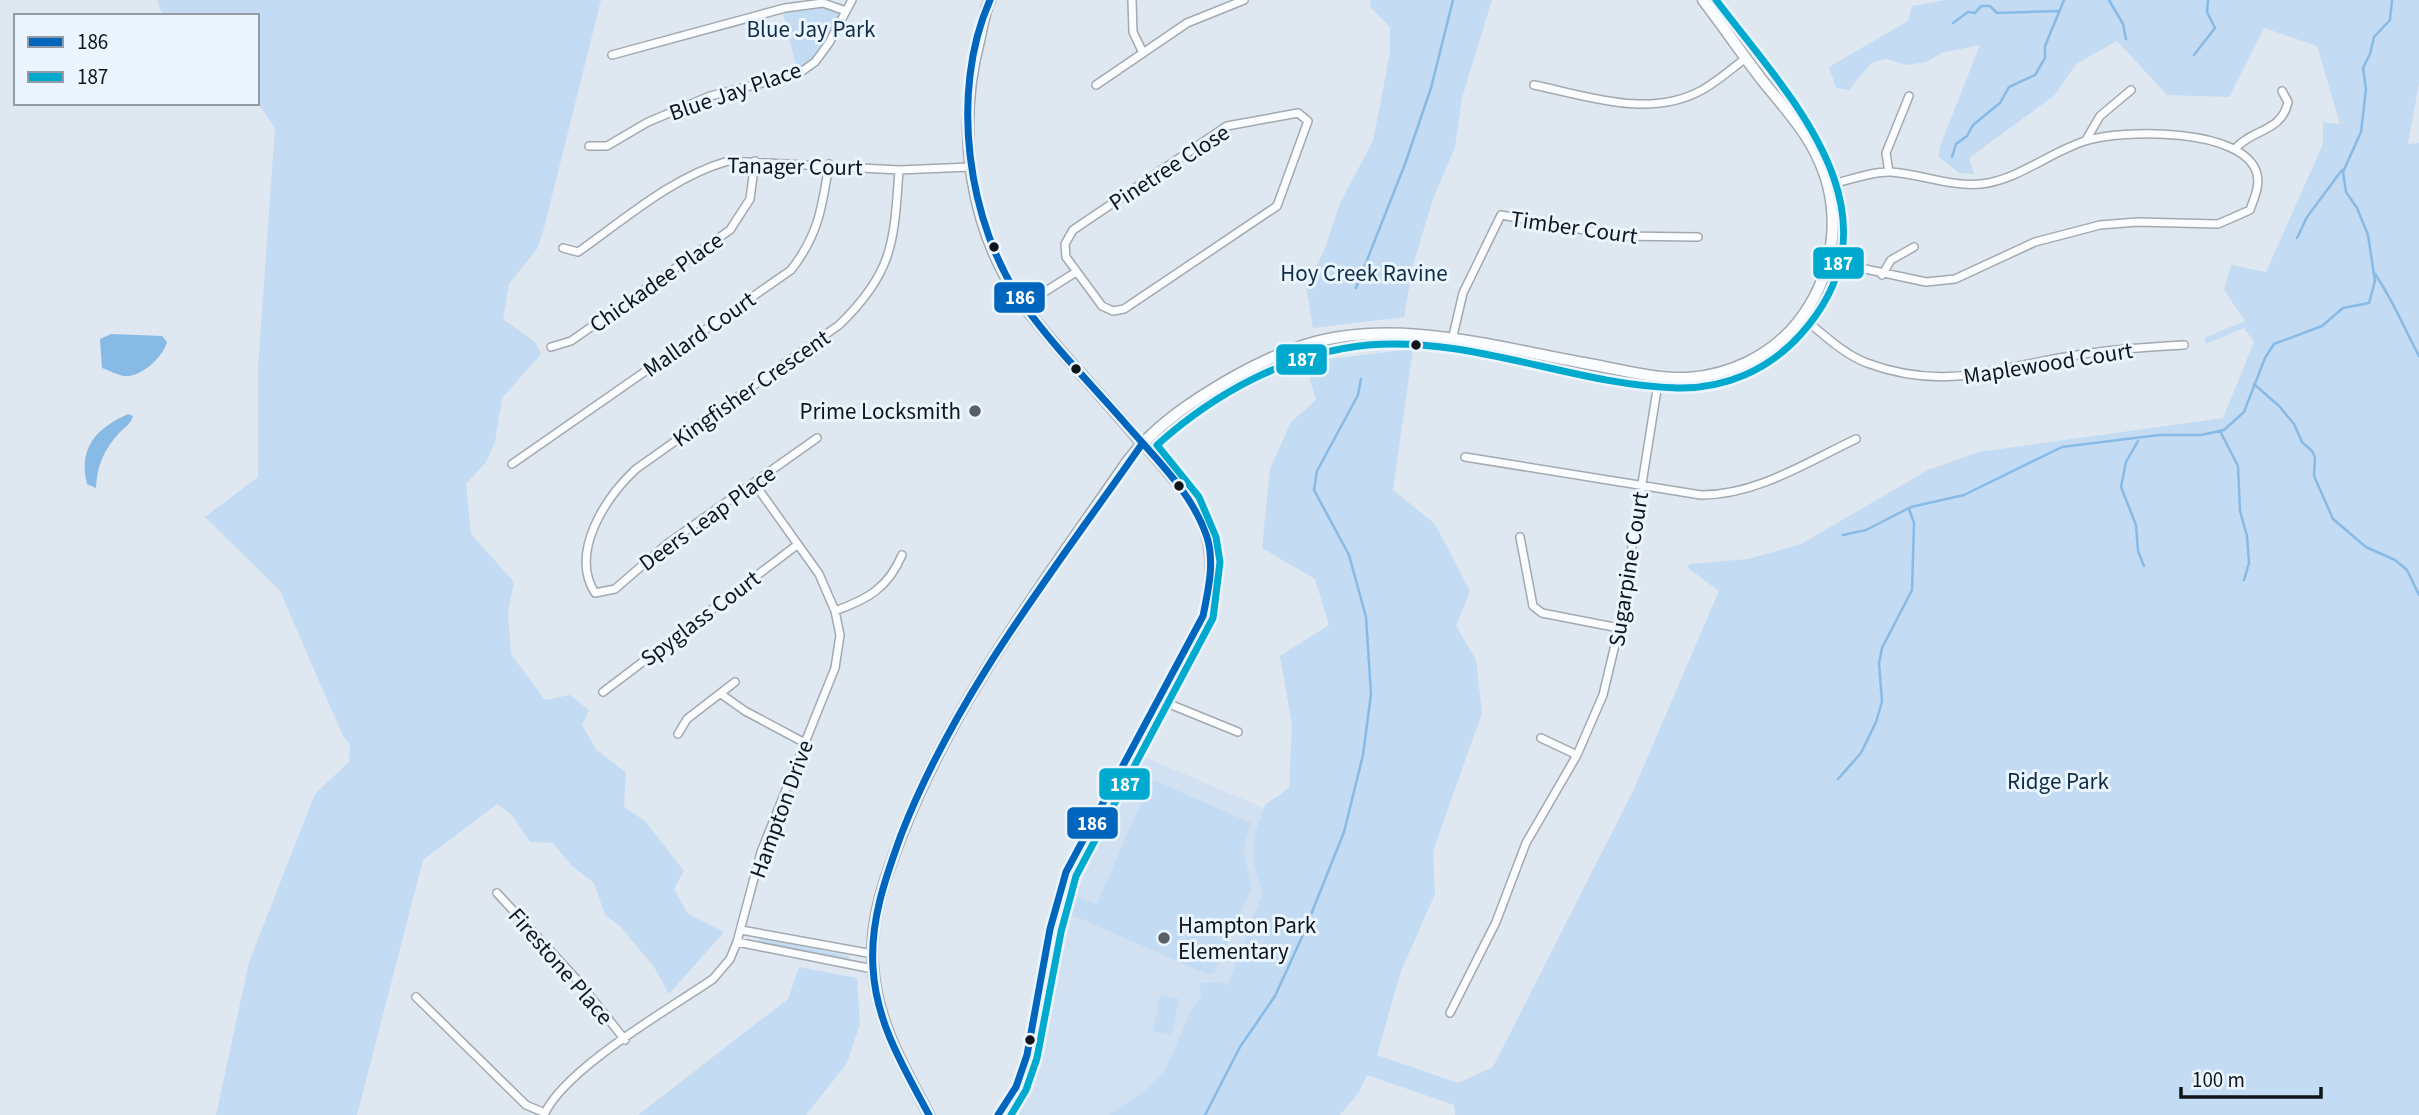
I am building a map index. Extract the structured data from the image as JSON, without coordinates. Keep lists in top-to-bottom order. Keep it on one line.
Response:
{"streets":{"street":["Blue Jay Place","Tanager Court","Pinetree Close","Timber Court","Chickadee Place","Mallard Court","Maplewood Court","Kingfisher Crescent","Deers Leap Place","Sugarpine Court","Spyglass Court","Hampton Drive","Firestone Place"]},"crossings":[["Tanager Court","Chickadee Place"],["Tanager Court","Mallard Court"],["Tanager Court","Kingfisher Crescent"],["Kingfisher Crescent","Deers Leap Place"],["Deers Leap Place","Hampton Drive"],["Spyglass Court","Hampton Drive"],["Hampton Drive","Firestone Place"]],"parks":["Blue Jay Park","Hoy Creek Ravine","Ridge Park"],"places":["Prime Locksmith","Hampton Park Elementary"],"lines":["transit line 186","transit line 187"],"legend":["186","187"],"scale_bar":"100 m"}
